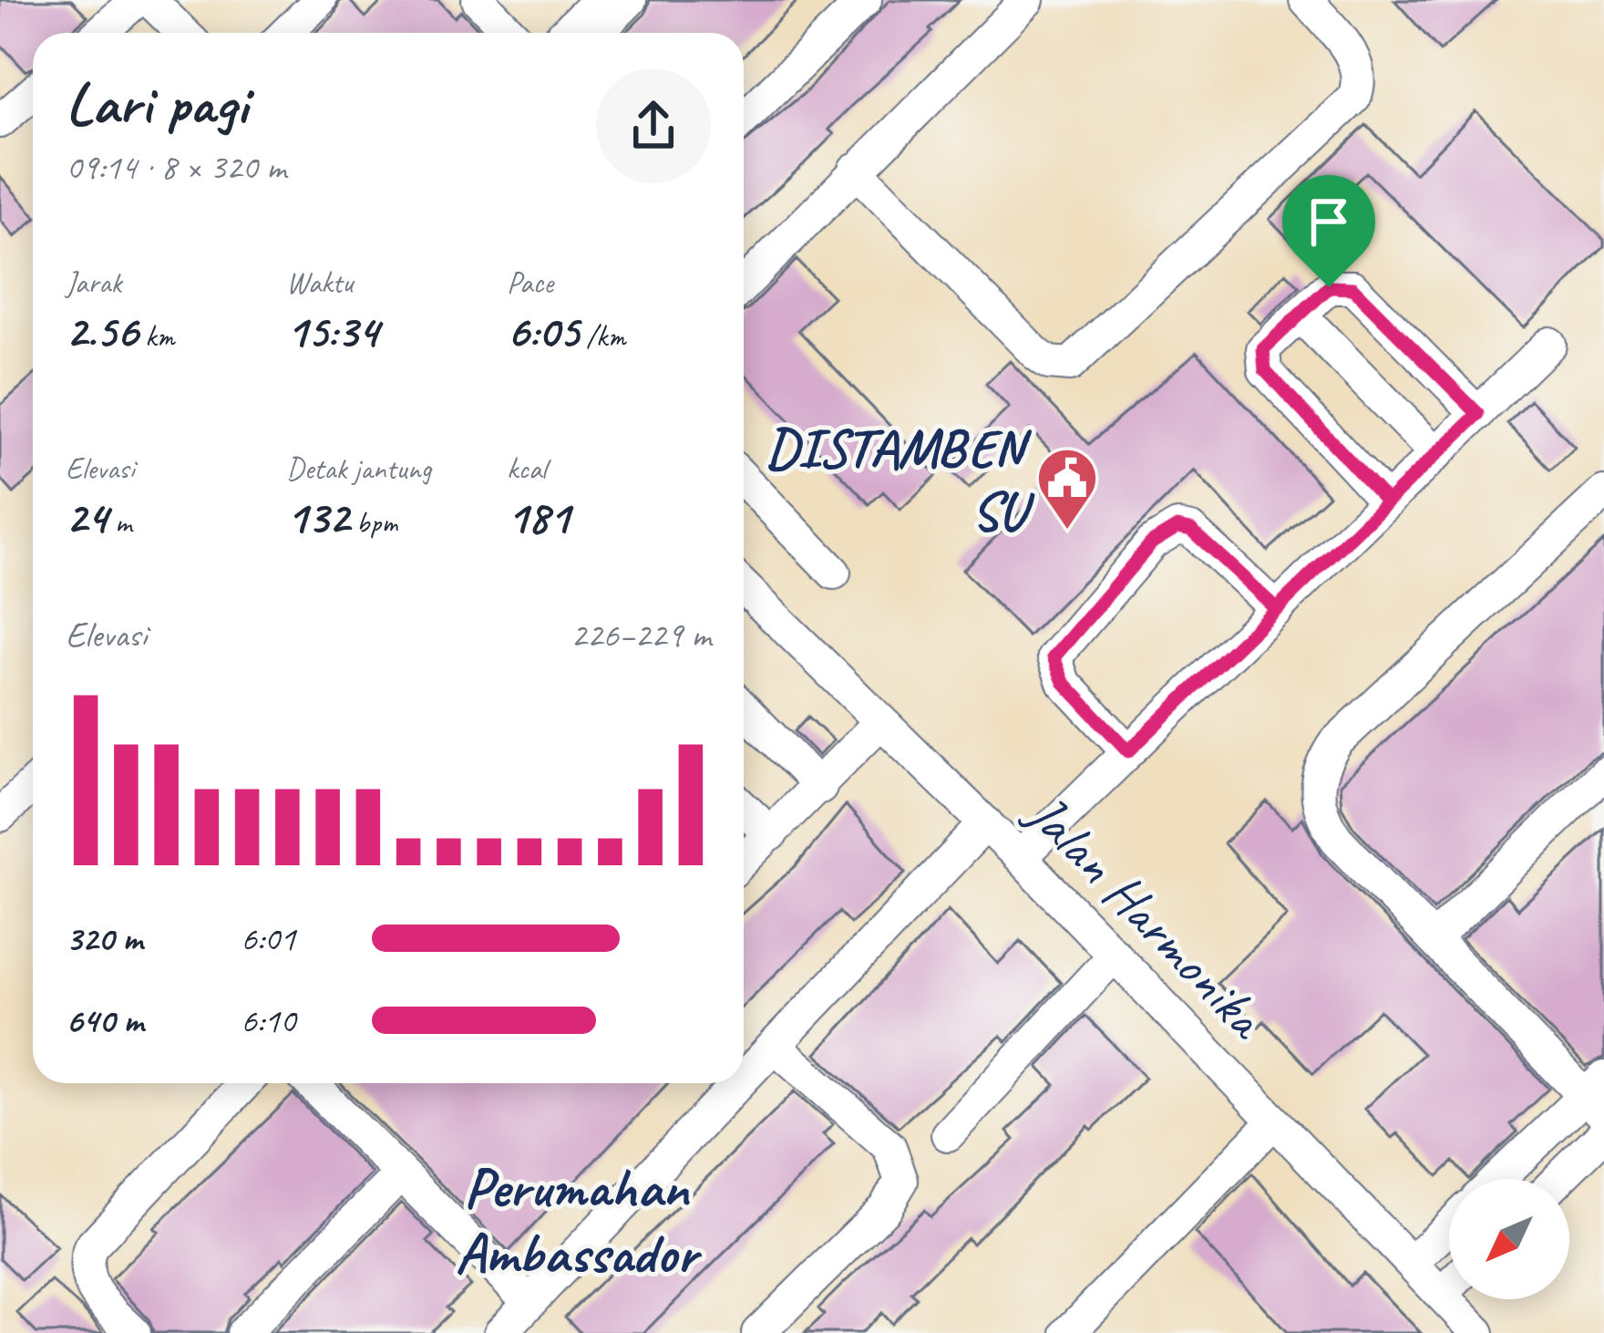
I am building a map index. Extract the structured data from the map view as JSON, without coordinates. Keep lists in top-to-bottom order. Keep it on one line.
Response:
{"streets":{"street":["Jalan Harmonika"]},"districts":["Perumahan Ambassador"],"places":{"public building":["DISTAMBEN SU"]},"north":"bottom left","page":{"heading":["Lari pagi","09:14 · 8 × 320 m"],"stats":[["Jarak","2.56 km"],["Waktu","15:34"],["Pace","6:05 /km"],["Elevasi","24 m"],["Detak jantung","132 bpm"],["kcal","181"]],"chart":["Elevasi","226–229 m"],"list":[{"name":"320 m","note":"6:01"},{"name":"640 m","note":"6:10"}]}}
